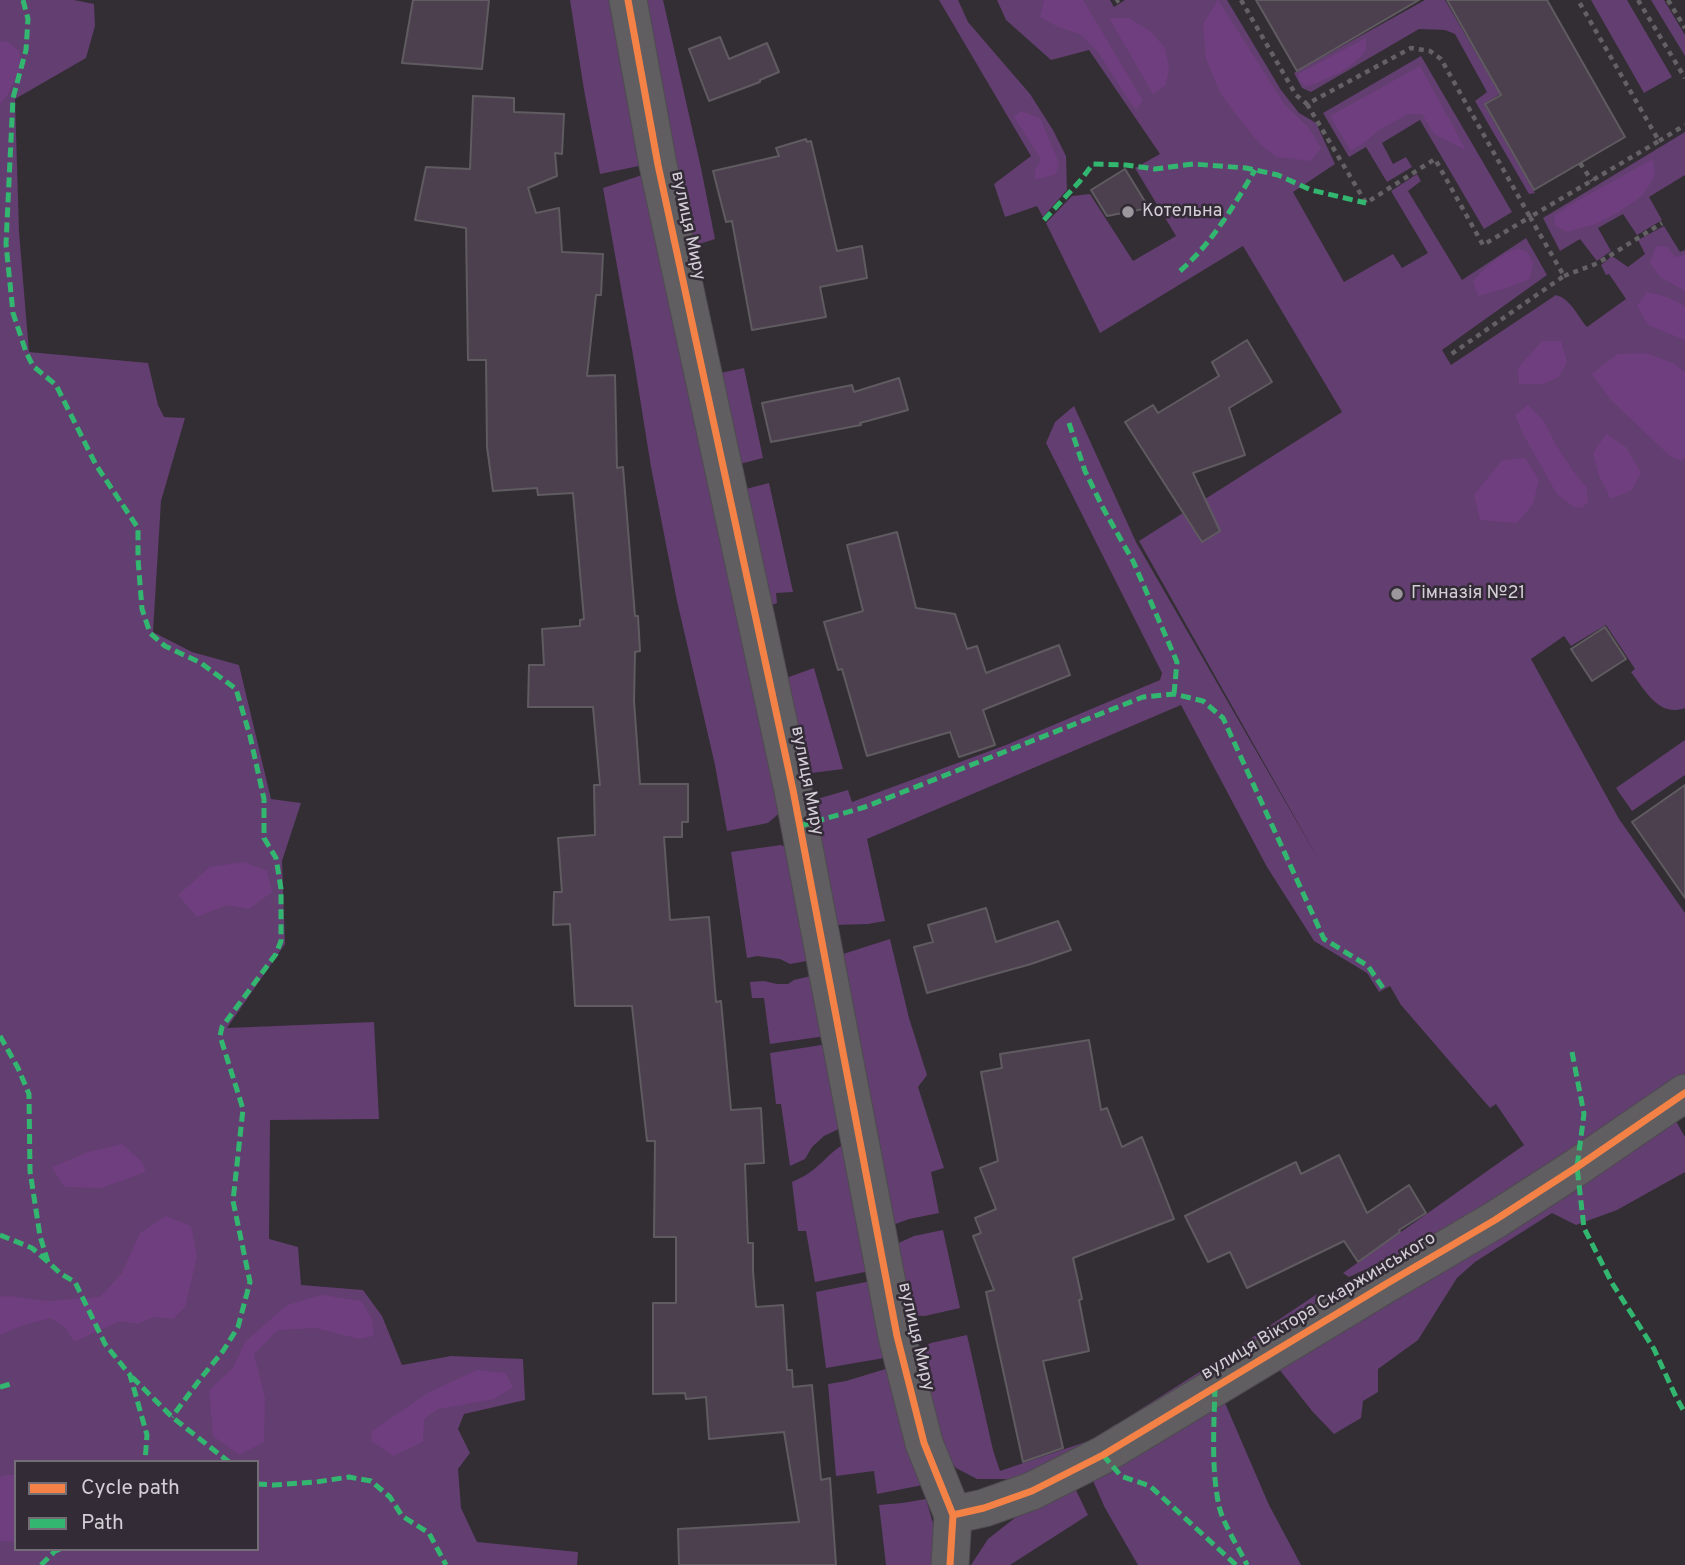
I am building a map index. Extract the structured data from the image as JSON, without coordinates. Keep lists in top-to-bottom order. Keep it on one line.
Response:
{"streets":{"street":["вулиця Миру","вулиця Віктора Скаржинського"]},"crossings":[["вулиця Миру","вулиця Віктора Скаржинського"]],"places":["Котельна","Гімназія №21"],"legend":["Cycle path","Path"]}
